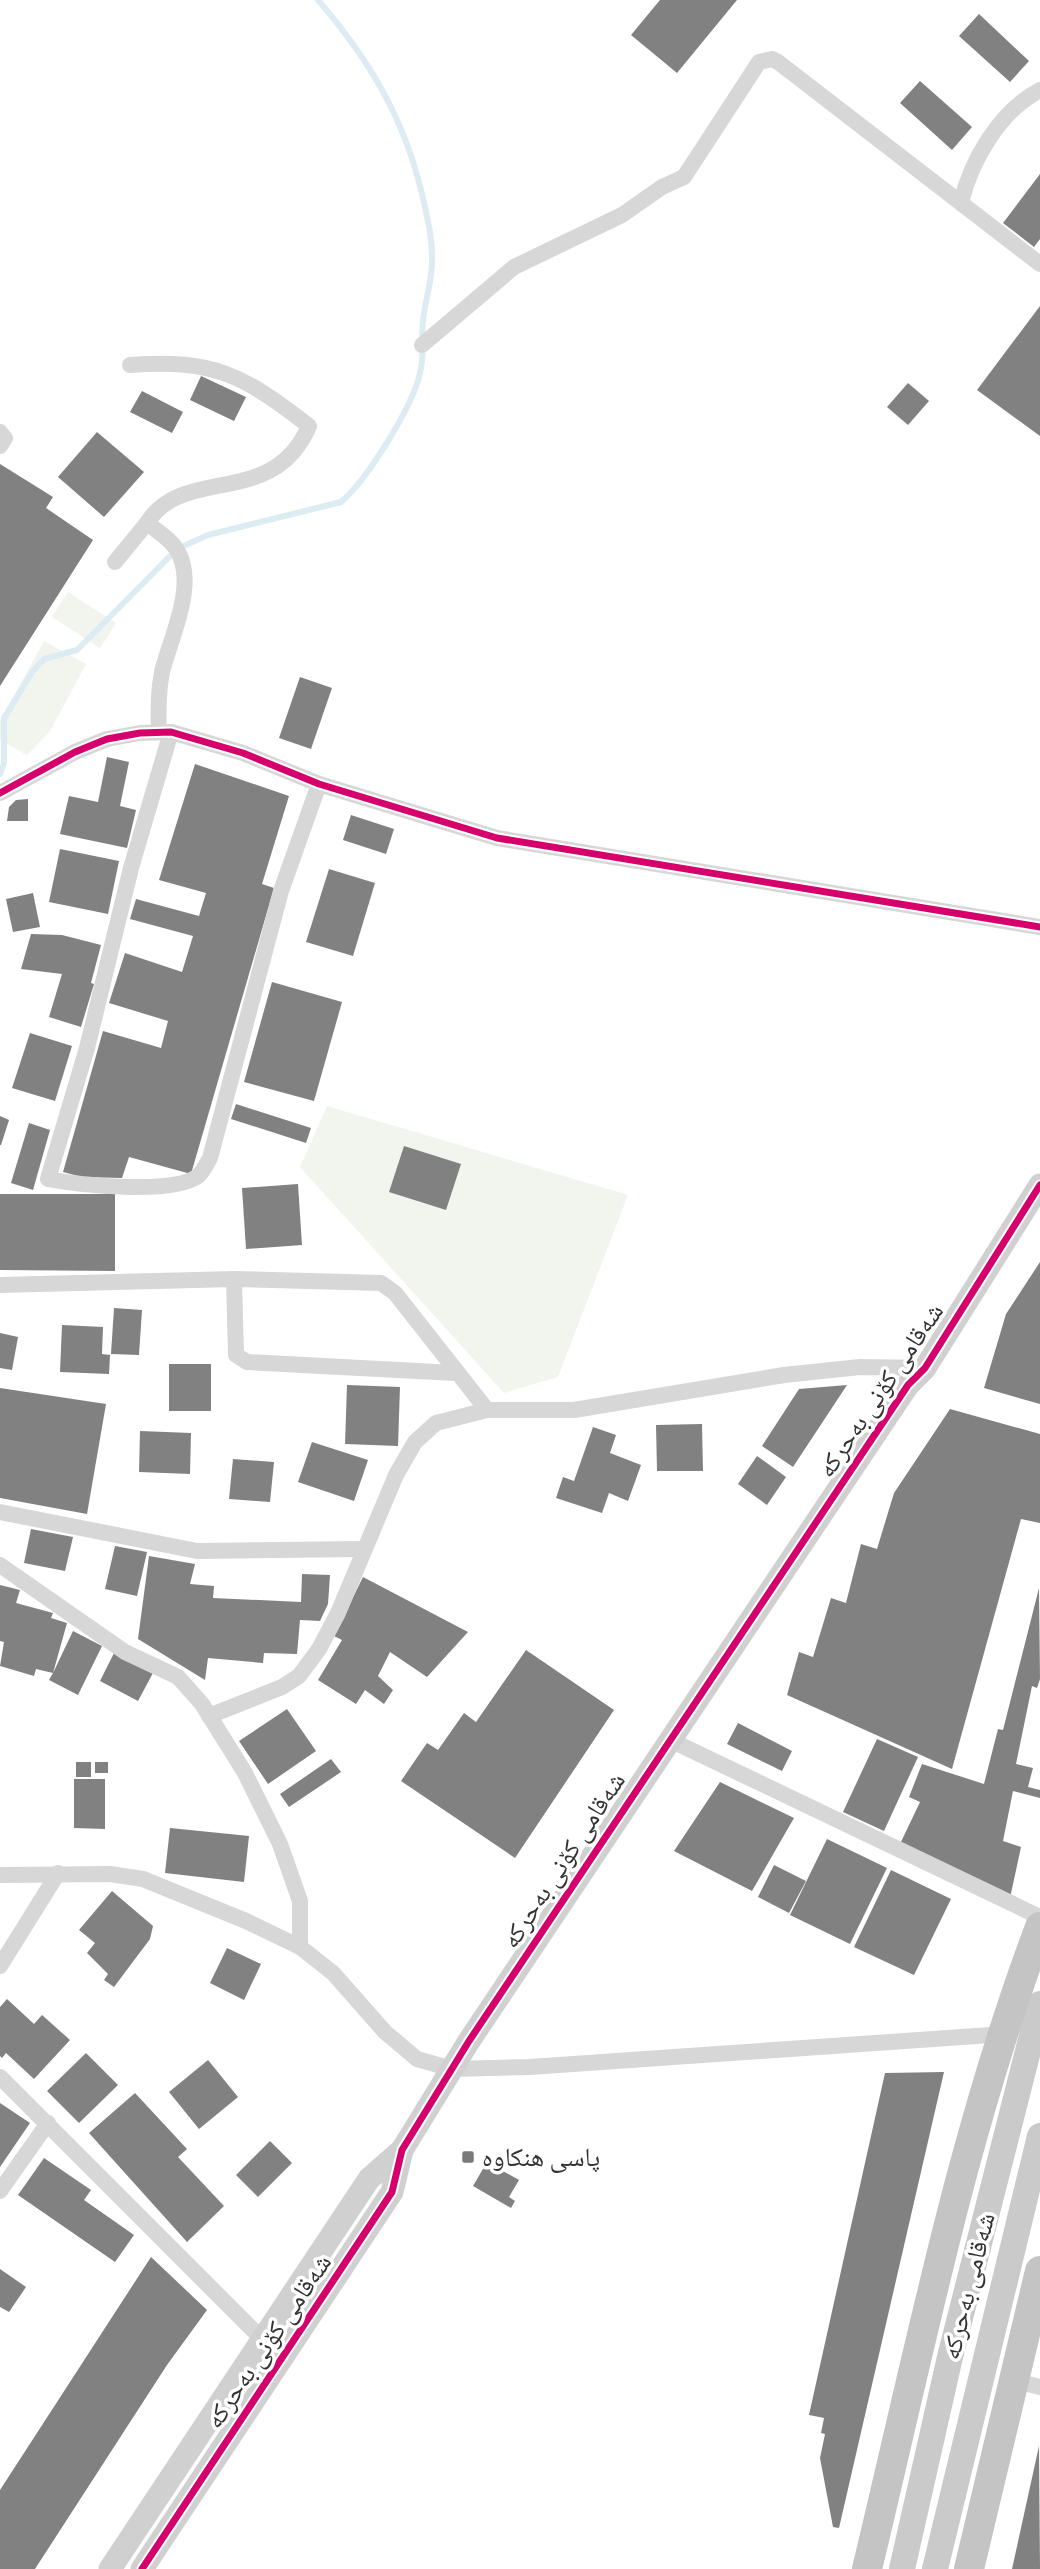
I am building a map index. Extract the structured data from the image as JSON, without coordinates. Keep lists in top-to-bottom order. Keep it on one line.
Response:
{"streets":{"main road":["شەقامی بەحرکە"],"street":["شەقامی کۆنی بەحرکە"]},"places":{"transit":["پاسی هنكاوه‌"]}}
